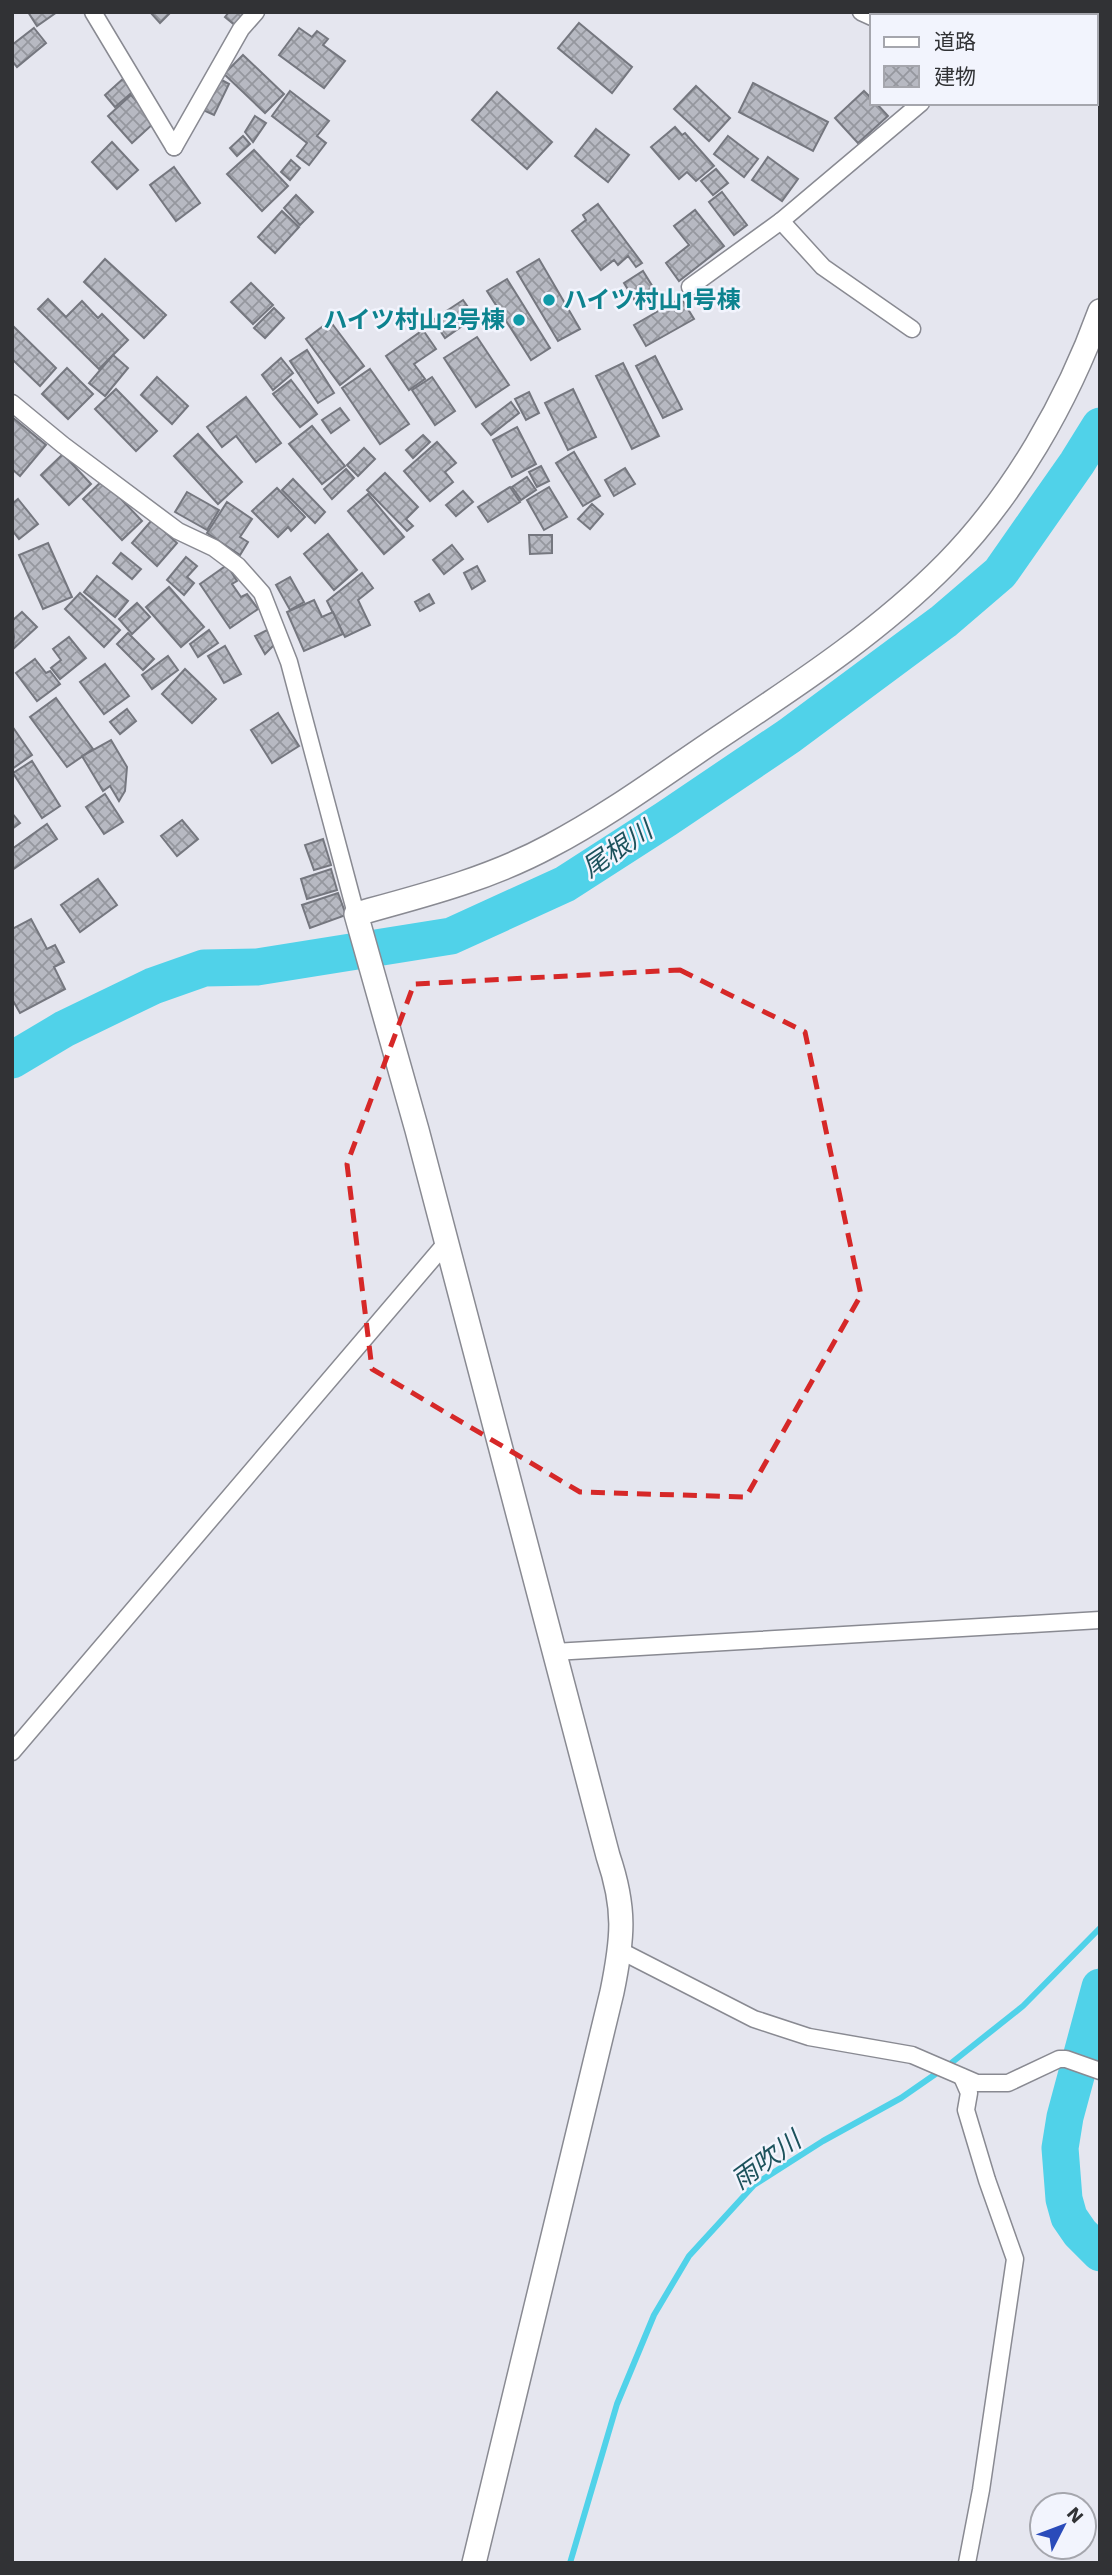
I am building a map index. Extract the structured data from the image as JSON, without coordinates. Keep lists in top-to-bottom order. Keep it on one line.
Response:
{"water":["尾根川","雨吹川"],"places":["ハイツ村山1号棟","ハイツ村山2号棟"],"legend":["道路","建物"],"north":"top right"}
